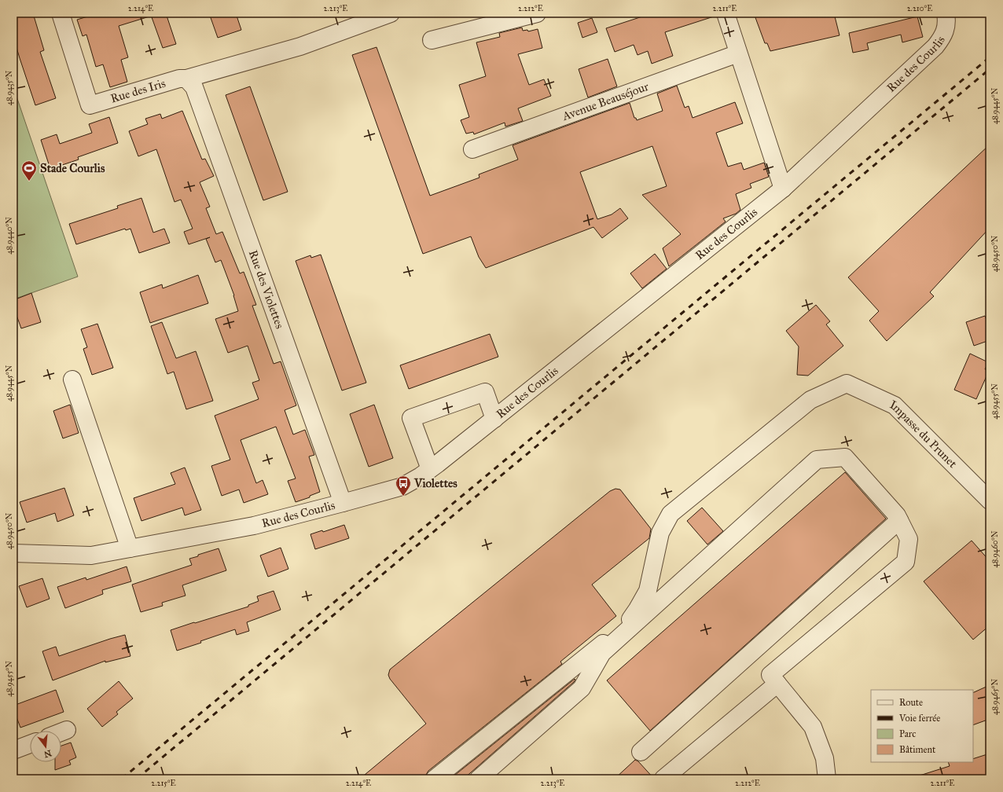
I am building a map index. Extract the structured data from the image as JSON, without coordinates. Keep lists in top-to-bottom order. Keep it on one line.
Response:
{"streets":{"street":["Rue des Courlis","Rue des Iris","Avenue Beauséjour","Rue des Violettes","Impasse du Prunet"]},"crossings":[["Rue des Courlis","Rue des Violettes"],["Rue des Iris","Rue des Violettes"]],"places":{"sports":["Stade Courlis"],"bus stop":["Violettes"]},"legend":["Route","Voie ferrée","Parc","Bâtiment"],"north":"bottom","coordinates":["2.214°E","2.213°E","2.212°E","2.211°E","2.210°E","48.9435°N","48.9445°N","48.9440°N","48.9450°N","48.9455°N","48.9460°N","48.9465°N","2.215°E"]}
